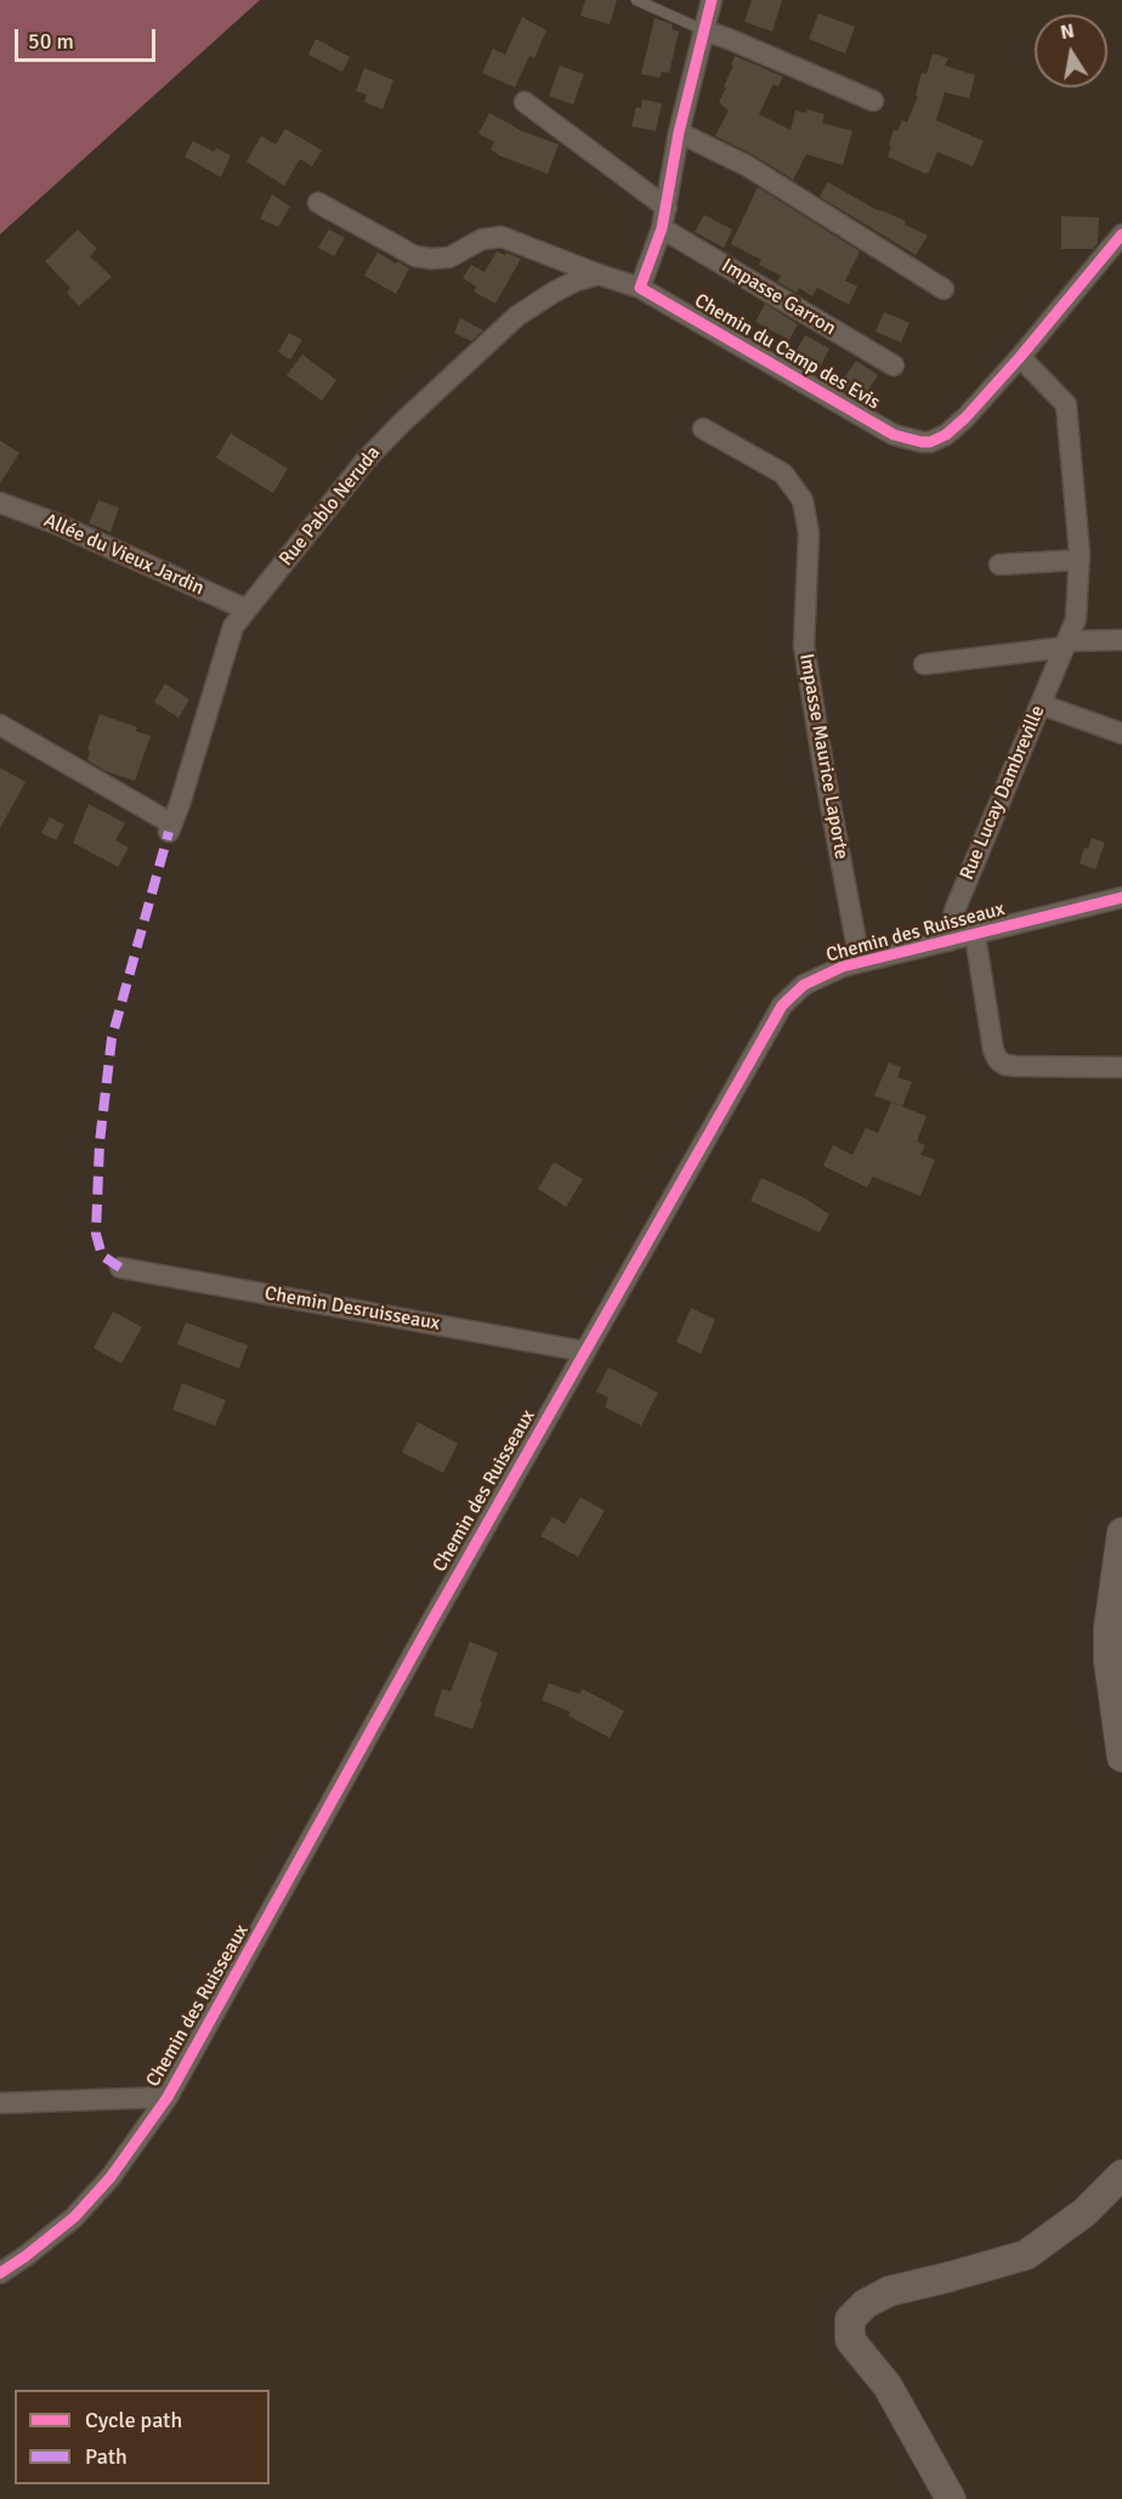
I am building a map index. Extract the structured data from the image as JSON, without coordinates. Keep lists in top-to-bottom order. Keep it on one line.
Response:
{"streets":{"street":["Impasse Garron","Chemin du Camp des Evis","Rue Pablo Neruda","Allée du Vieux Jardin","Impasse Maurice Laporte","Rue Lucay Dambreville","Chemin des Ruisseaux","Chemin Desruisseaux"]},"crossings":[["Chemin du Camp des Evis","Rue Pablo Neruda"],["Chemin du Camp des Evis","Rue Lucay Dambreville"],["Rue Pablo Neruda","Allée du Vieux Jardin"],["Impasse Maurice Laporte","Chemin des Ruisseaux"],["Rue Lucay Dambreville","Chemin des Ruisseaux"],["Chemin des Ruisseaux","Chemin Desruisseaux"]],"legend":["Cycle path","Path"],"scale_bar":"50 m","north":"top"}
